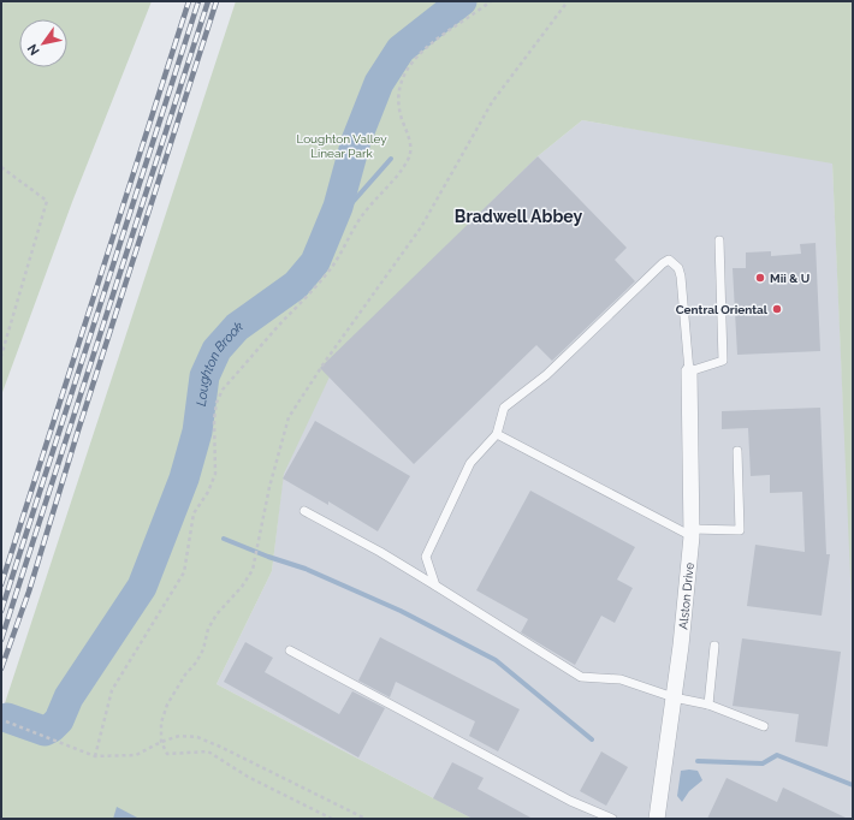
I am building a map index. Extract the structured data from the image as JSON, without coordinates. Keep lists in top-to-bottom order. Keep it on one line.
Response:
{"streets":{"street":["Alston Drive"]},"districts":["Bradwell Abbey"],"water":["Loughton Brook"],"parks":["Loughton Valley Linear Park"],"places":["Mii & U","Central Oriental"],"north":"bottom left"}
